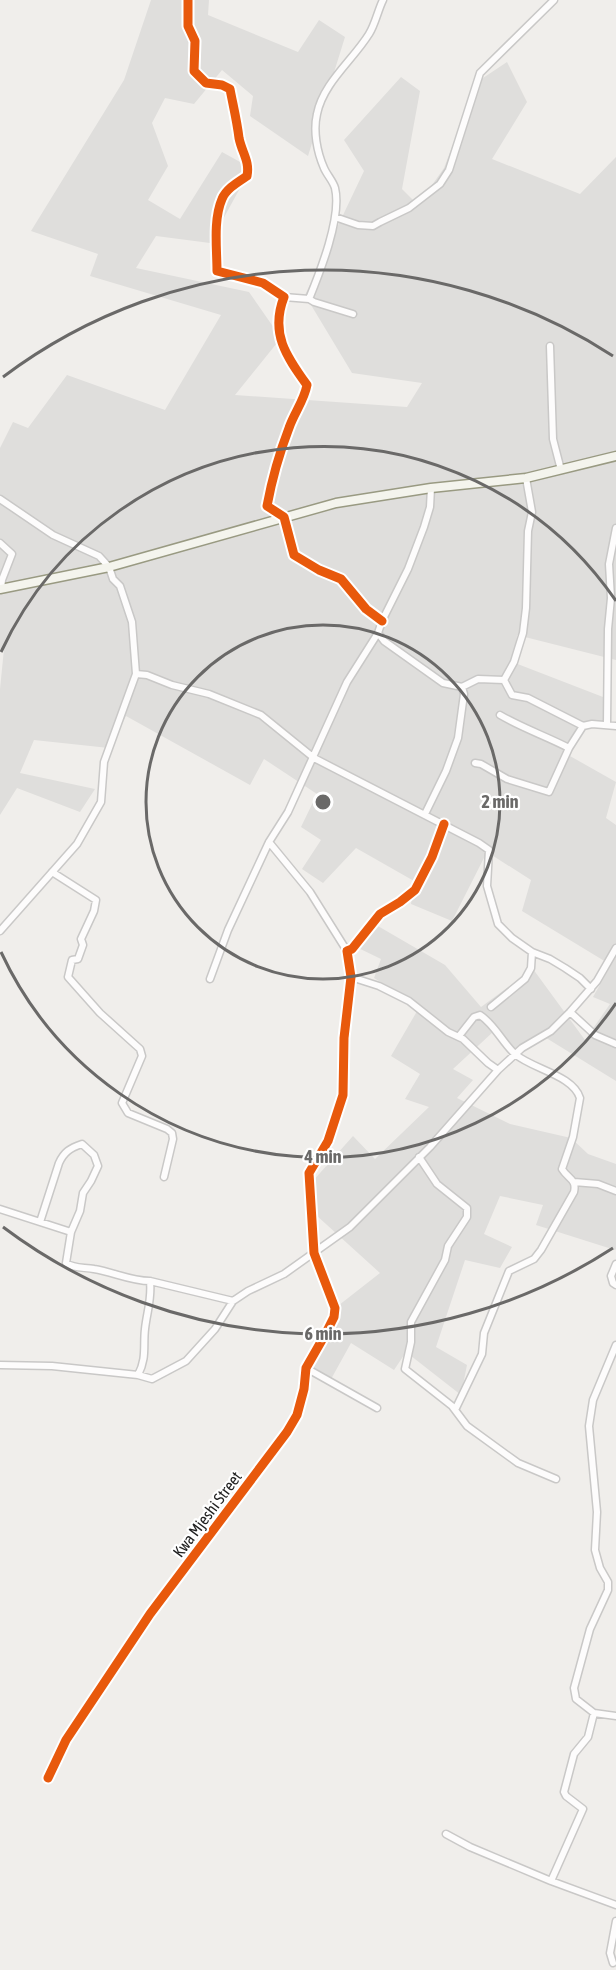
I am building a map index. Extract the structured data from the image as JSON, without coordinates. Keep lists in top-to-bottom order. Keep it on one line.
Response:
{"streets":{"street":["Kwa Mjeshi Street"]},"rings":["2 min","4 min","6 min"]}
